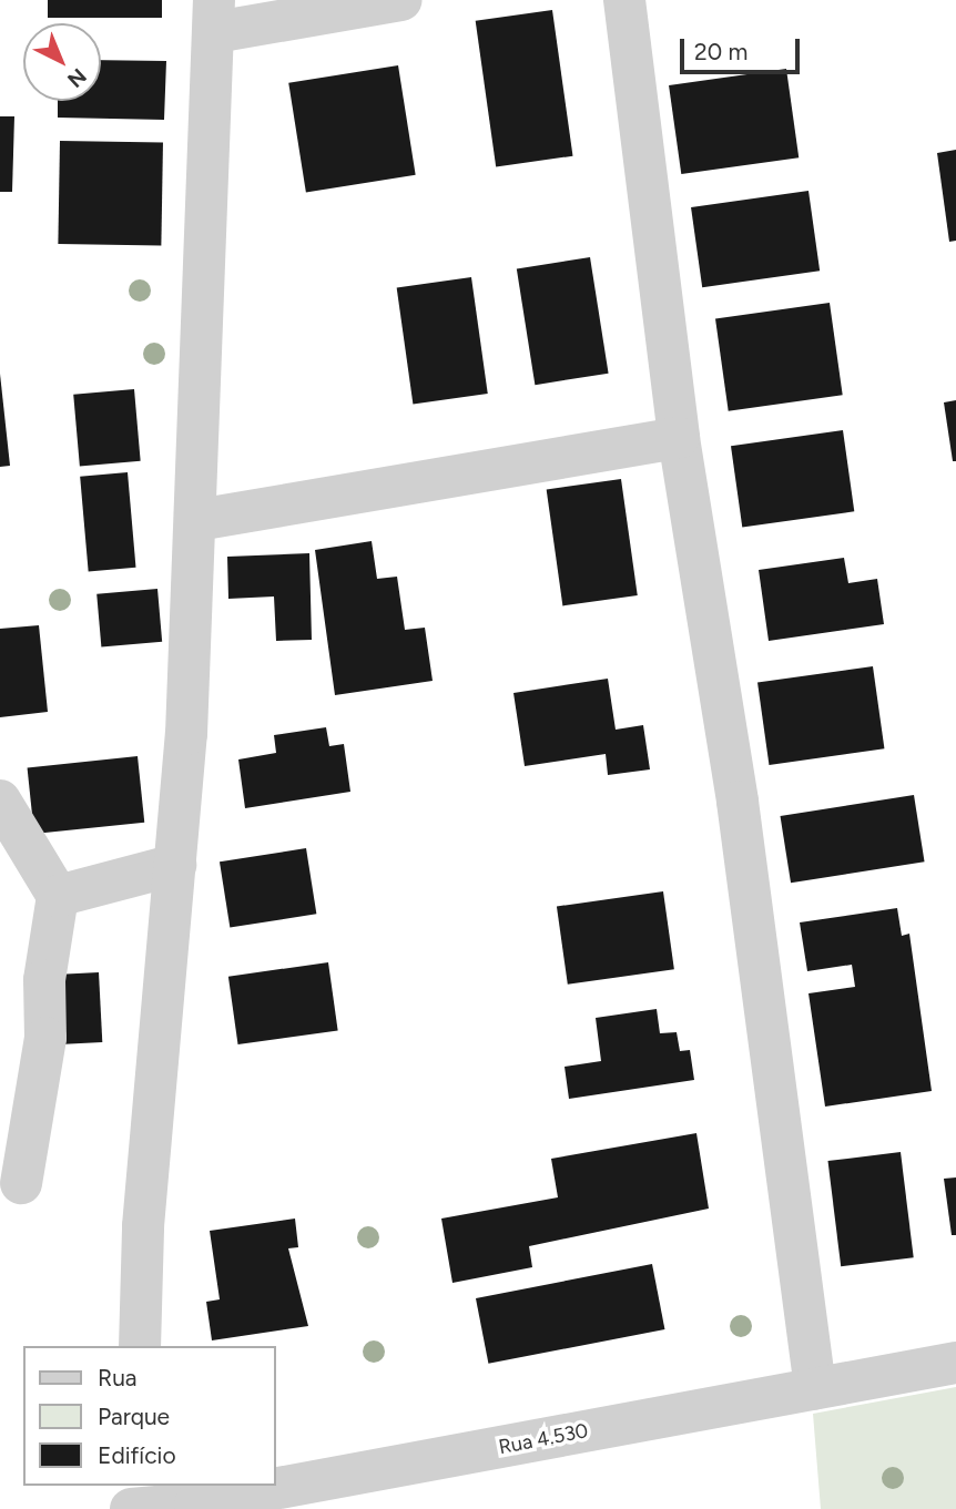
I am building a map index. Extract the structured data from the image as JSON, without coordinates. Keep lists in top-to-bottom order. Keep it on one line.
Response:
{"streets":{"street":["Rua 4.530"]},"legend":["Rua","Parque","Edifício"],"scale_bar":"20 m","north":"bottom right"}
